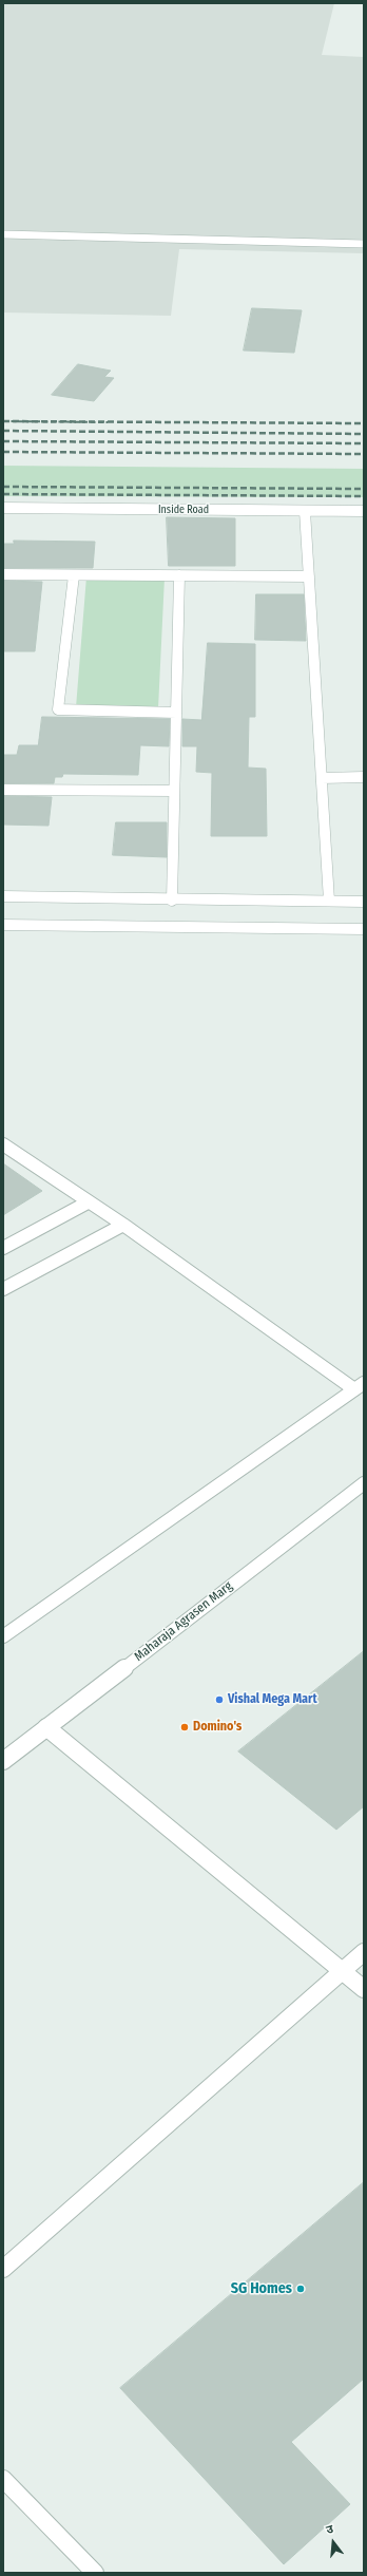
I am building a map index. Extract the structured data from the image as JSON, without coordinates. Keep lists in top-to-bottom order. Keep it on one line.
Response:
{"streets":{"street":["Inside Road","Maharaja Agrasen Marg"]},"places":["Vishal Mega Mart","Domino's","SG Homes"],"north":"top"}
